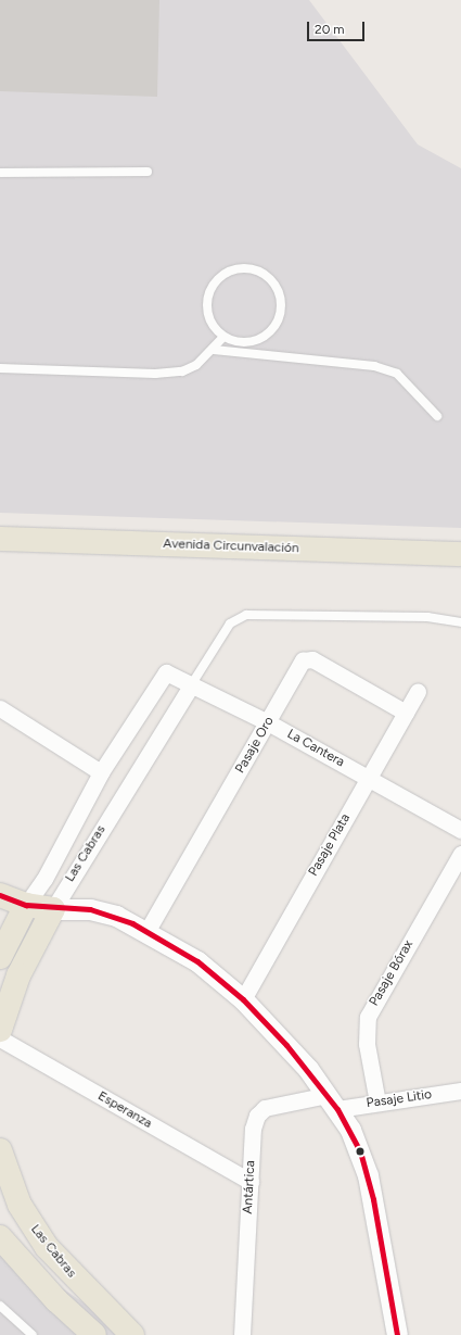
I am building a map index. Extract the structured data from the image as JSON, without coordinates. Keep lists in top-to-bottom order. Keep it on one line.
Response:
{"streets":{"main road":["Avenida Circunvalación","Las Cabras"],"street":["Pasaje Oro","La Cantera","Pasaje Plata","Pasaje Bórax","Pasaje Litio","Esperanza","Antártica"]},"crossings":[["Pasaje Oro","La Cantera"],["Pasaje Oro","Pasaje Plata"],["La Cantera","Pasaje Plata"],["La Cantera","Las Cabras"],["Pasaje Bórax","Pasaje Litio"],["Pasaje Litio","Antártica"],["Esperanza","Antártica"]],"scale_bar":"20 m"}
